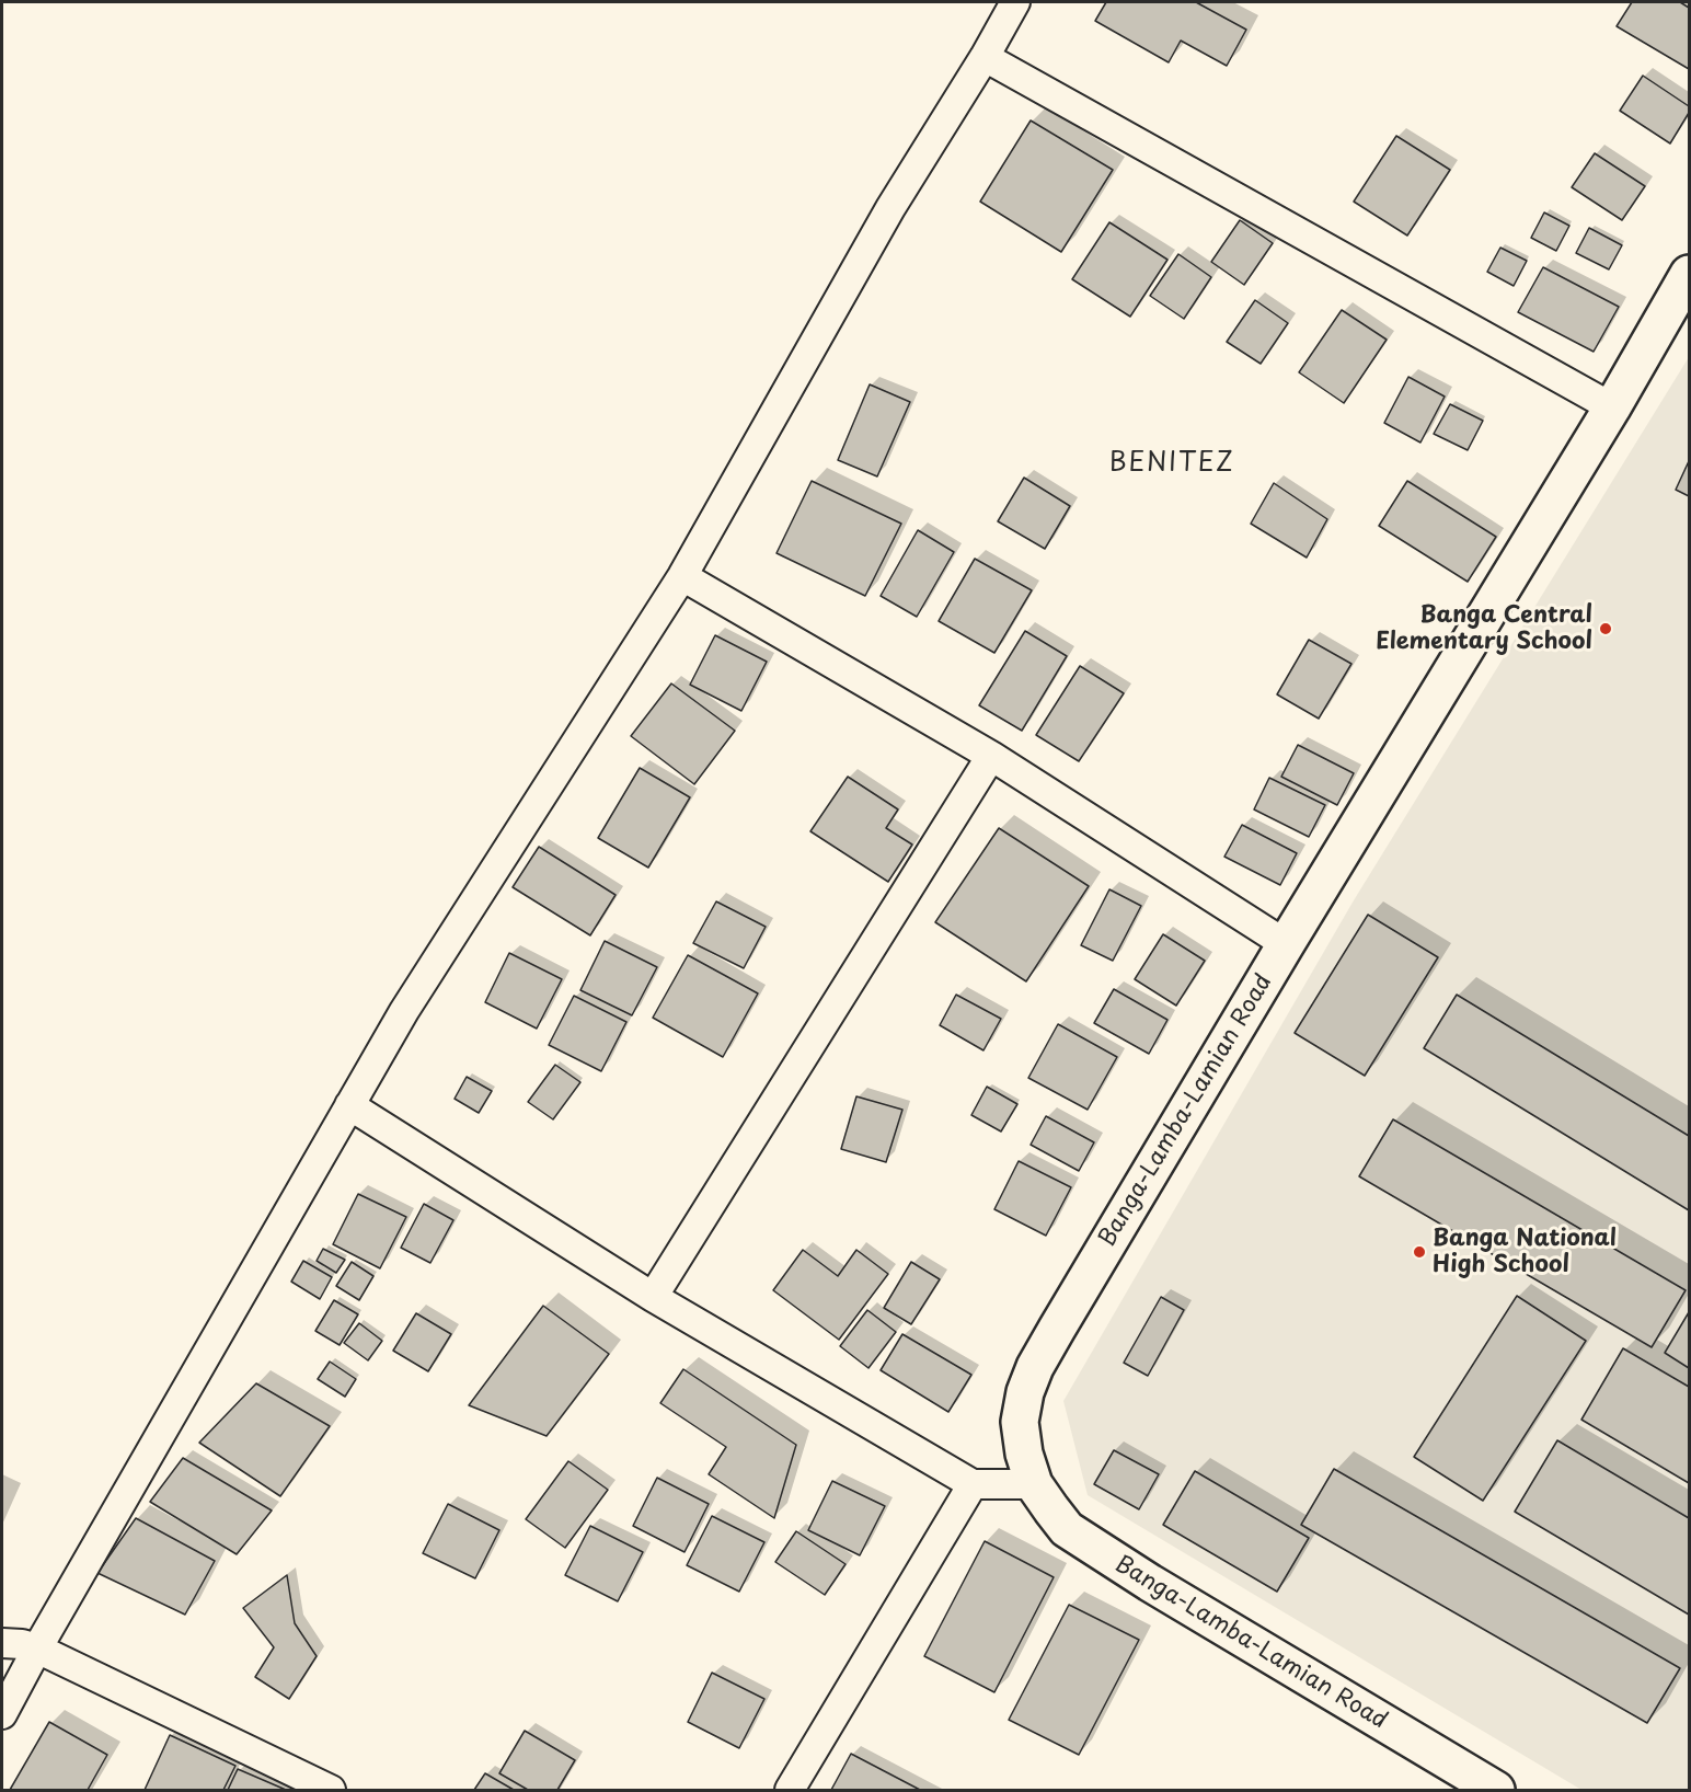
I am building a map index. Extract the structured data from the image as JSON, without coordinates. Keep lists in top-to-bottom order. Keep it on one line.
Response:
{"streets":{"main road":["Banga-Lamba-Lamian Road"]},"districts":["BENITEZ"],"places":["Banga Central Elementary School","Banga National High School"]}
